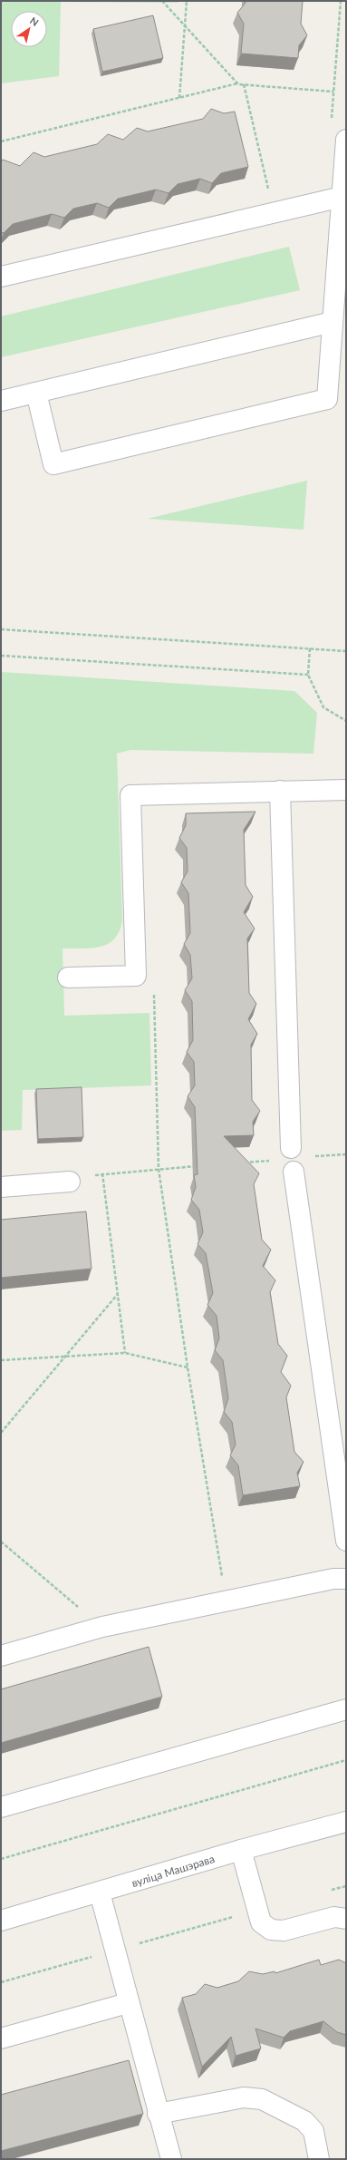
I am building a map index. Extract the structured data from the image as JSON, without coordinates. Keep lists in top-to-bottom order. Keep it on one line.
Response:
{"streets":{"street":["вуліца Машэрава"]},"north":"top right"}
